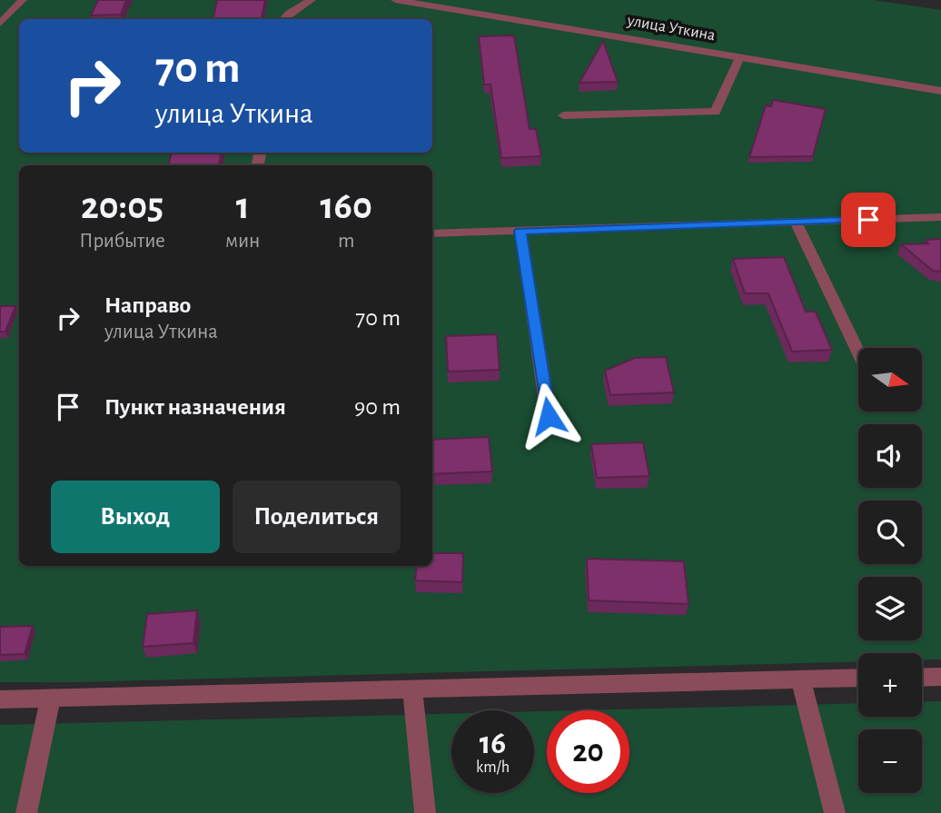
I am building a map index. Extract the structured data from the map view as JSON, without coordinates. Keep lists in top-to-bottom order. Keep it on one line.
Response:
{"streets":{"street":["улица Уткина"]},"north":"right","page":{"turn":["70 m","улица Уткина"],"eta":["20:05","Прибытие","1","мин","160","m"],"list":[{"name":"Направо","note":"улица Уткина","value":"70 m"},{"name":"Пункт назначения","value":"90 m"}],"map_buttons":["+","−"],"buttons":["Выход","Поделиться"],"speed":"16 km/h","limit":"20"}}
